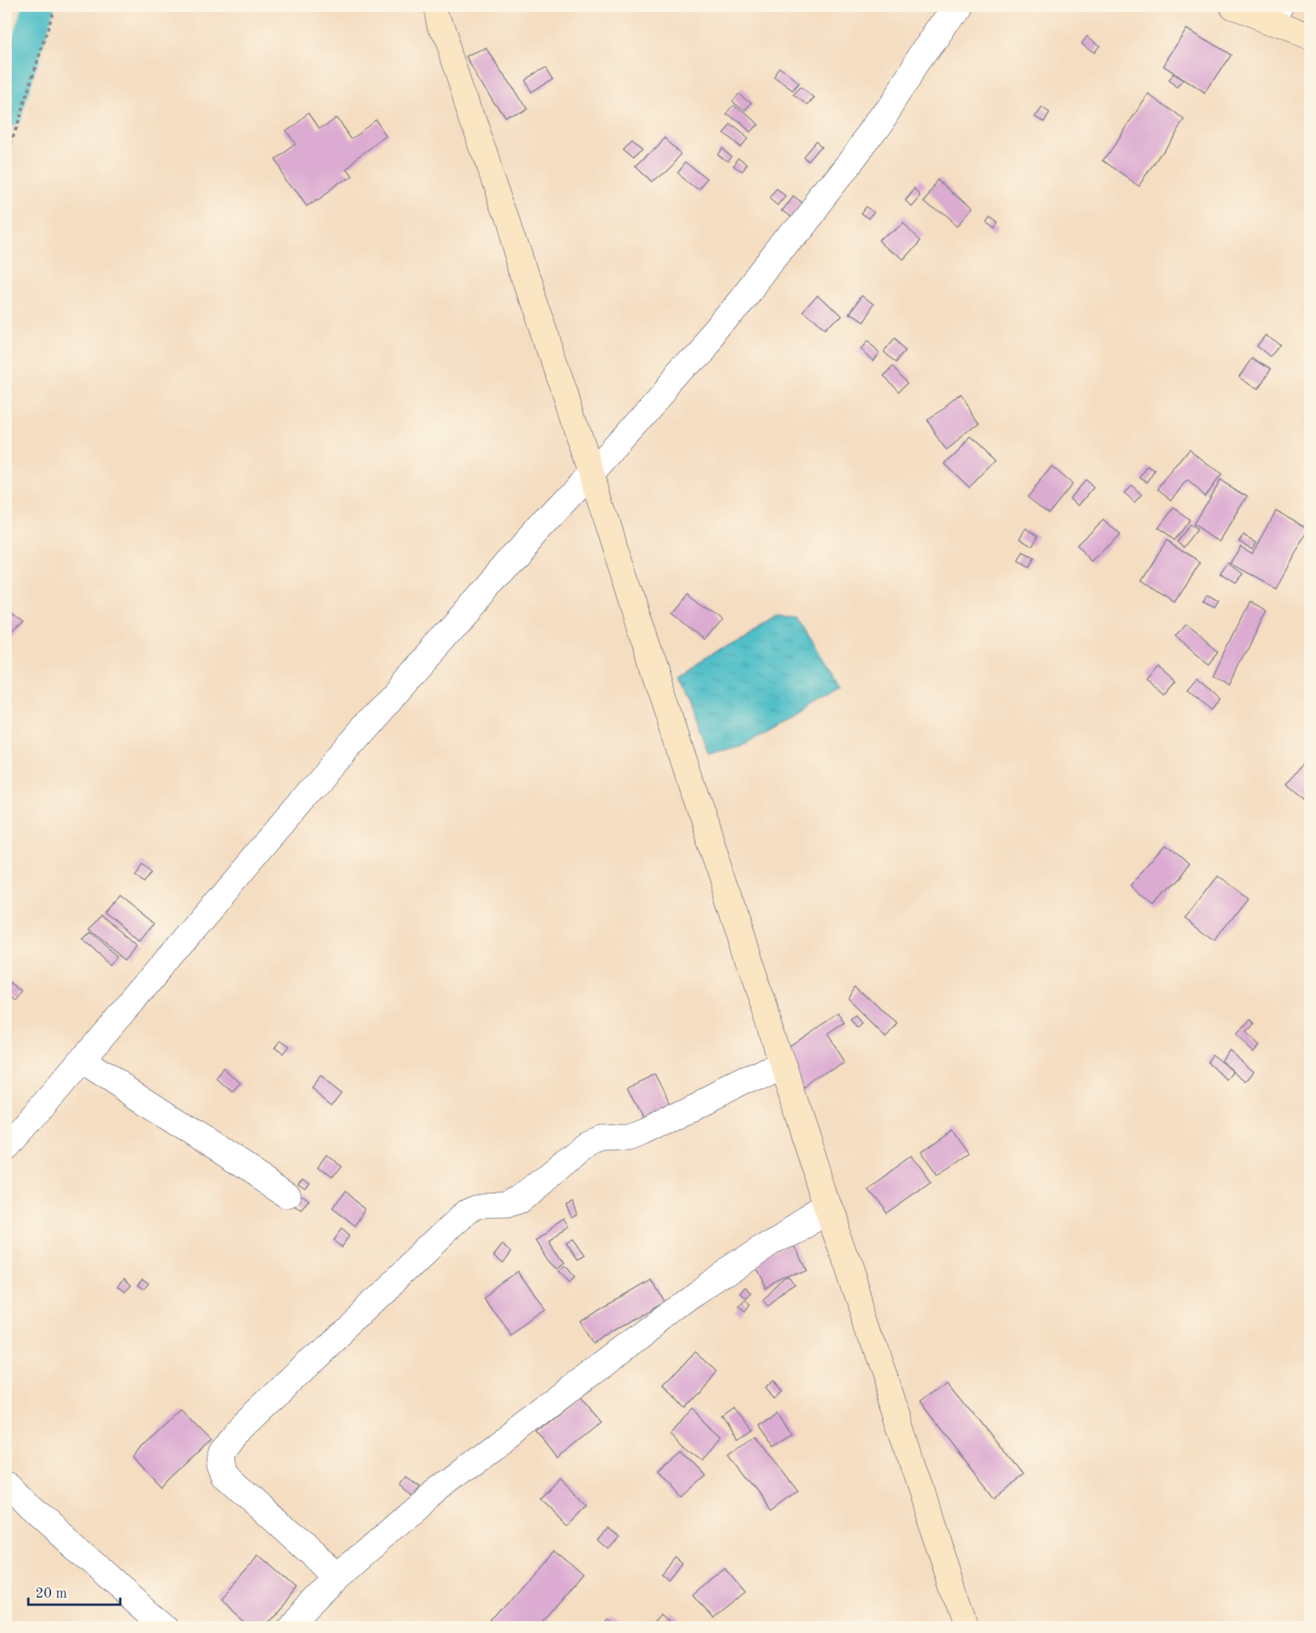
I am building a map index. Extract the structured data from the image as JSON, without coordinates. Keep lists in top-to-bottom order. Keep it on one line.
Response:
{"scale_bar":"20 m"}
